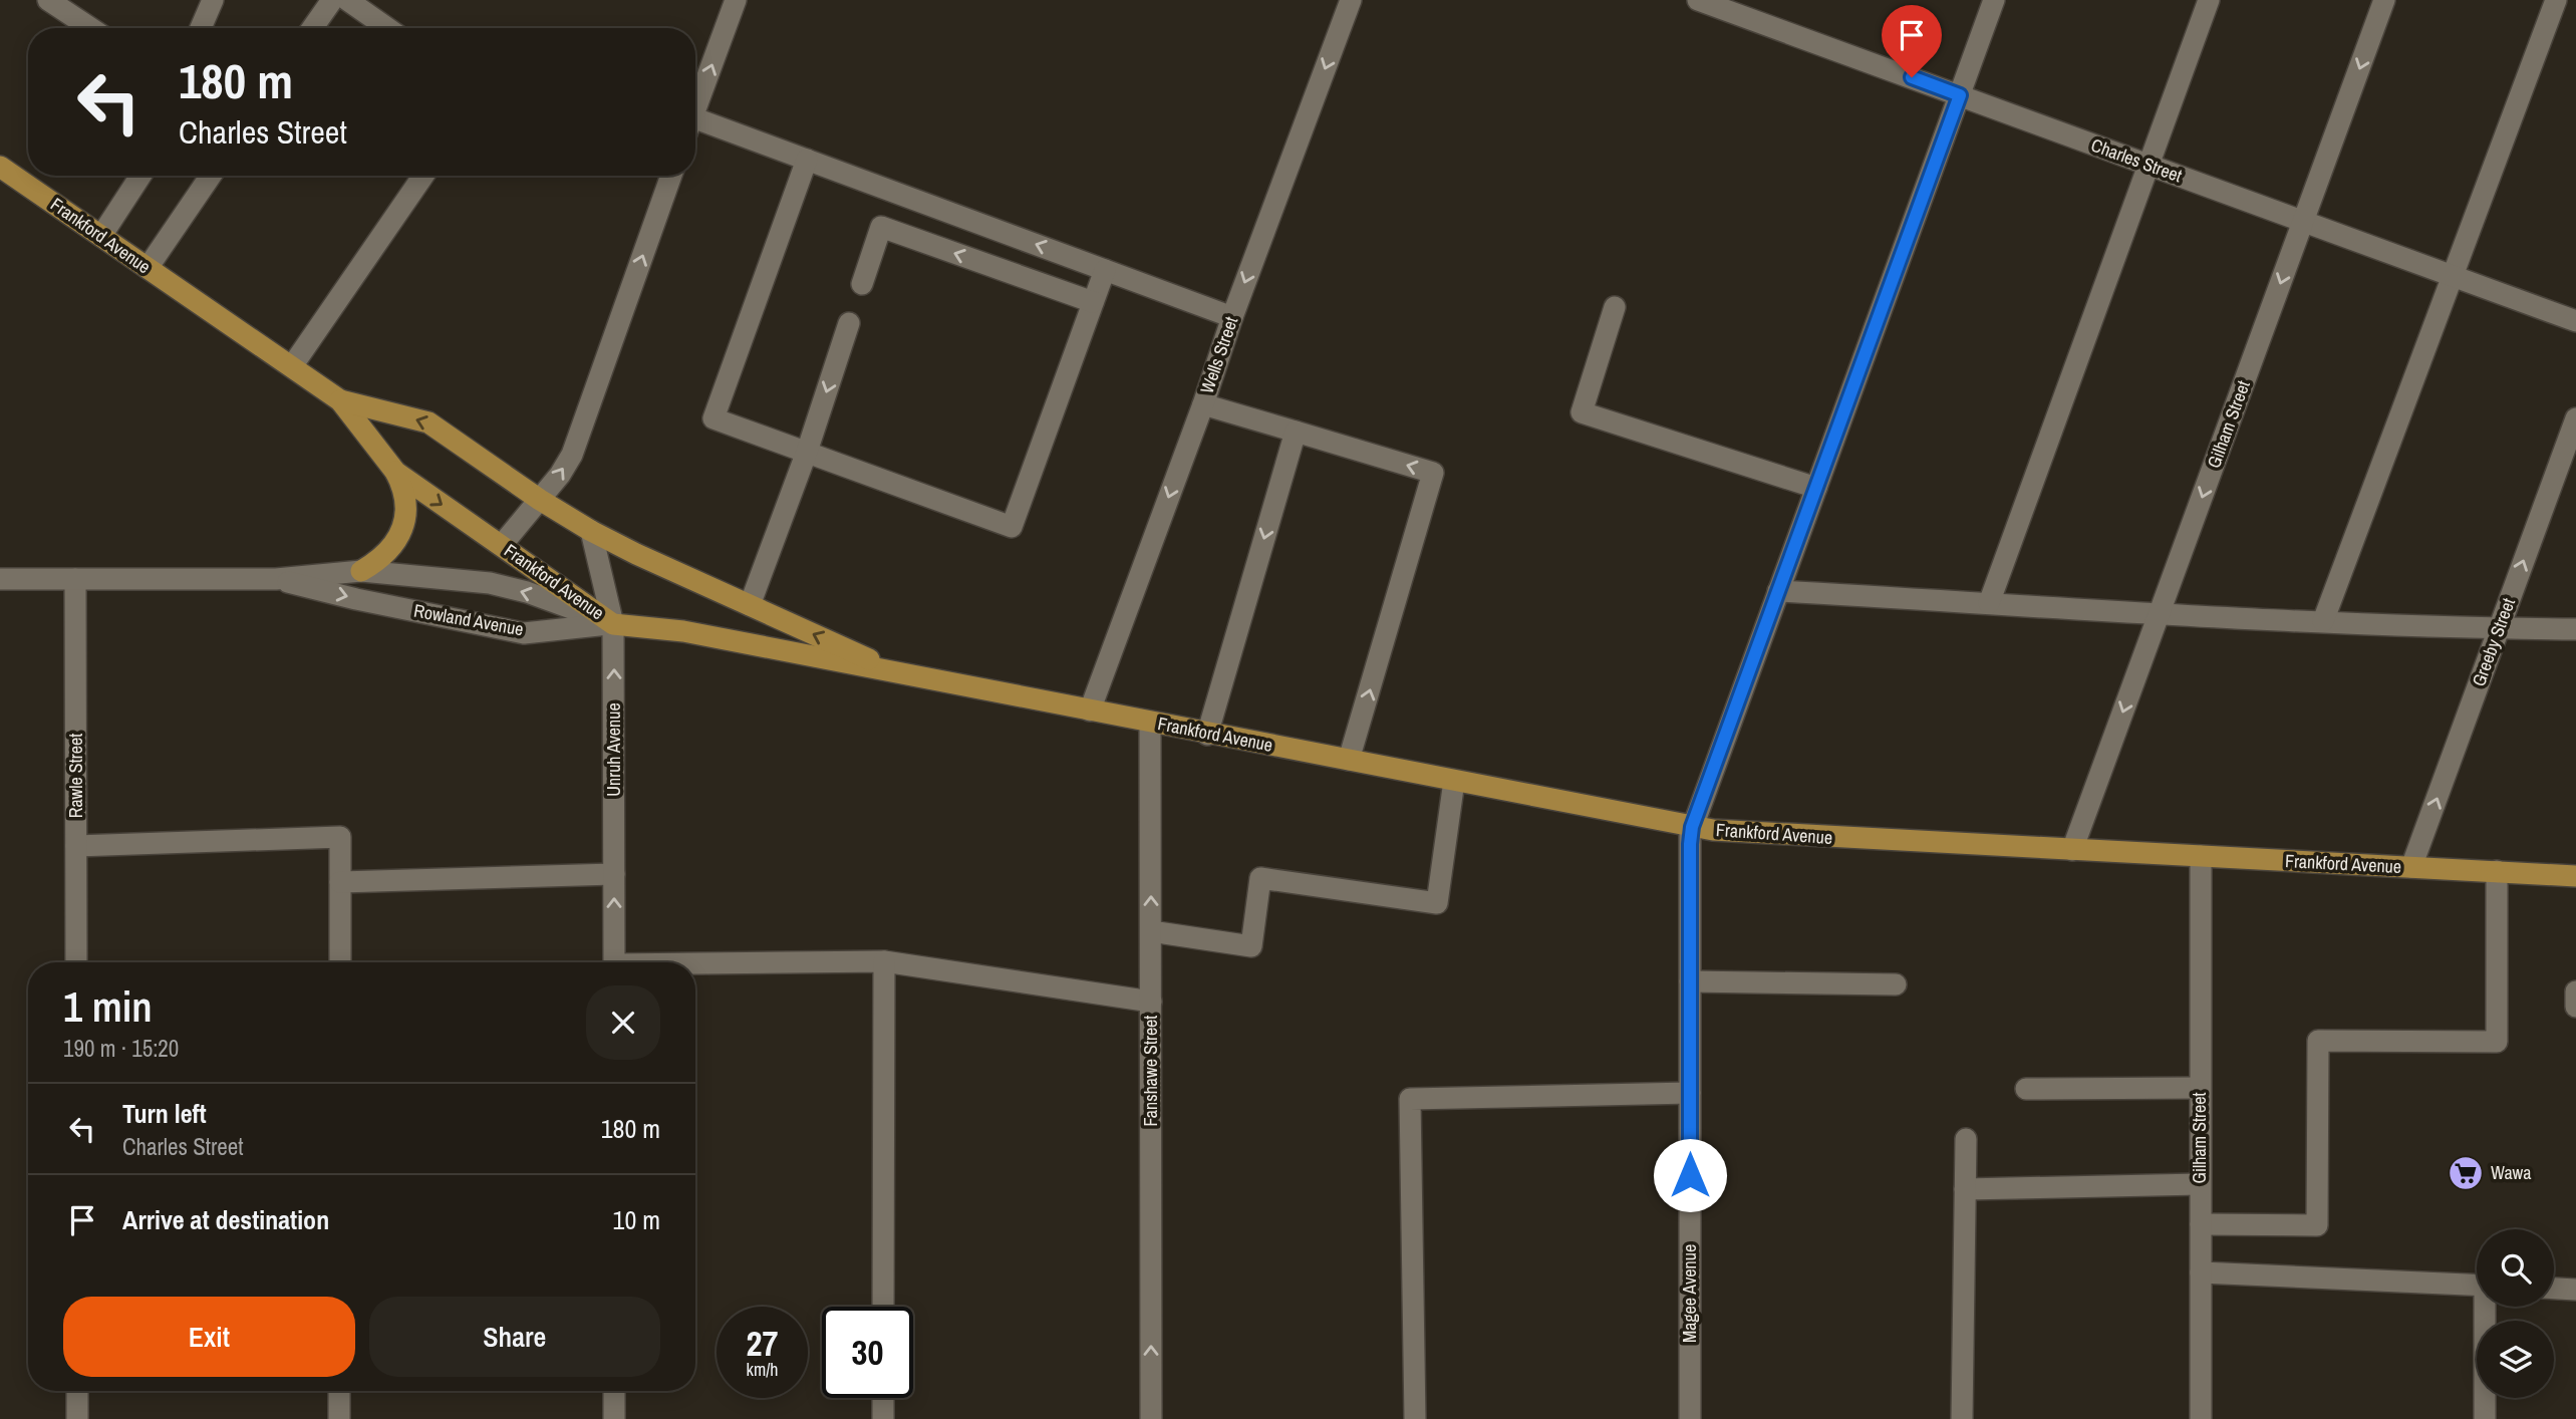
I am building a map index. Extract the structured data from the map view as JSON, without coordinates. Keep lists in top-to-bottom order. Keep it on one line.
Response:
{"streets":{"main road":["Frankford Avenue"],"street":["Charles Street","Wells Street","Gilham Street","Rowland Avenue","Greeby Street","Unruh Avenue","Rawle Street","Fanshawe Street","Magee Avenue"]},"crossings":[["Charles Street","Gilham Street"],["Charles Street","Magee Avenue"],["Frankford Avenue","Wells Street"],["Frankford Avenue","Gilham Street"],["Frankford Avenue","Rowland Avenue"],["Frankford Avenue","Greeby Street"],["Frankford Avenue","Unruh Avenue"],["Frankford Avenue","Fanshawe Street"],["Frankford Avenue","Magee Avenue"],["Rowland Avenue","Unruh Avenue"],["Rowland Avenue","Rawle Street"]],"one_way":["Unruh Avenue","Fanshawe Street"],"places":{"supermarket":["Wawa"]},"page":{"turn":["180 m","Charles Street"],"heading":["1 min","190 m · 15:20"],"list":[{"name":"Turn left","note":"Charles Street","value":"180 m"},{"name":"Arrive at destination","value":"10 m"}],"buttons":["Exit","Share"],"speed":"27 km/h","limit":"30"}}
